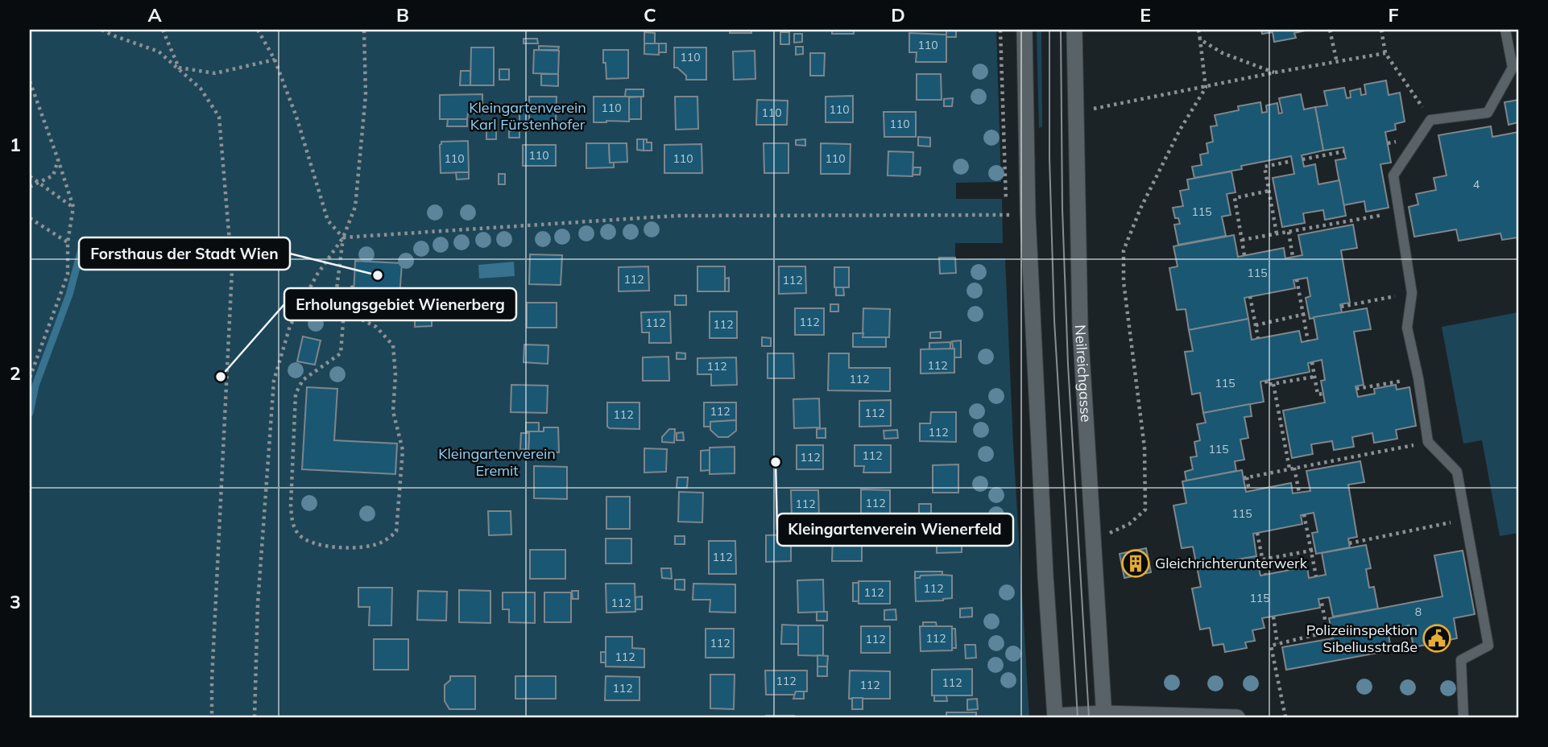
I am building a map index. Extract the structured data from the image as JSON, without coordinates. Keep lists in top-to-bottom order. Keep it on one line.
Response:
{"streets":{"street":["Neilreichgasse"]},"parks":["Kleingartenverein Karl Fürstenhofer","Kleingartenverein Eremit"],"places":{"other":["Forsthaus der Stadt Wien","Erholungsgebiet Wienerberg","Kleingartenverein Wienerfeld"],"building":["Gleichrichterunterwerk"],"public building":["Polizeiinspektion Sibeliusstraße"]},"house_numbers":["110","110","110","110","110","110","110","110","110","110","4","115","115","112","112","112","112","112","112","112","112","115","112","112","112","112","115","112","112","112","112","115","112","112","112","115","112","8","112","112","112","112","112","112","112","112"],"grid":{"columns":["A","B","C","D","E","F"],"rows":["1","2","3"]}}
